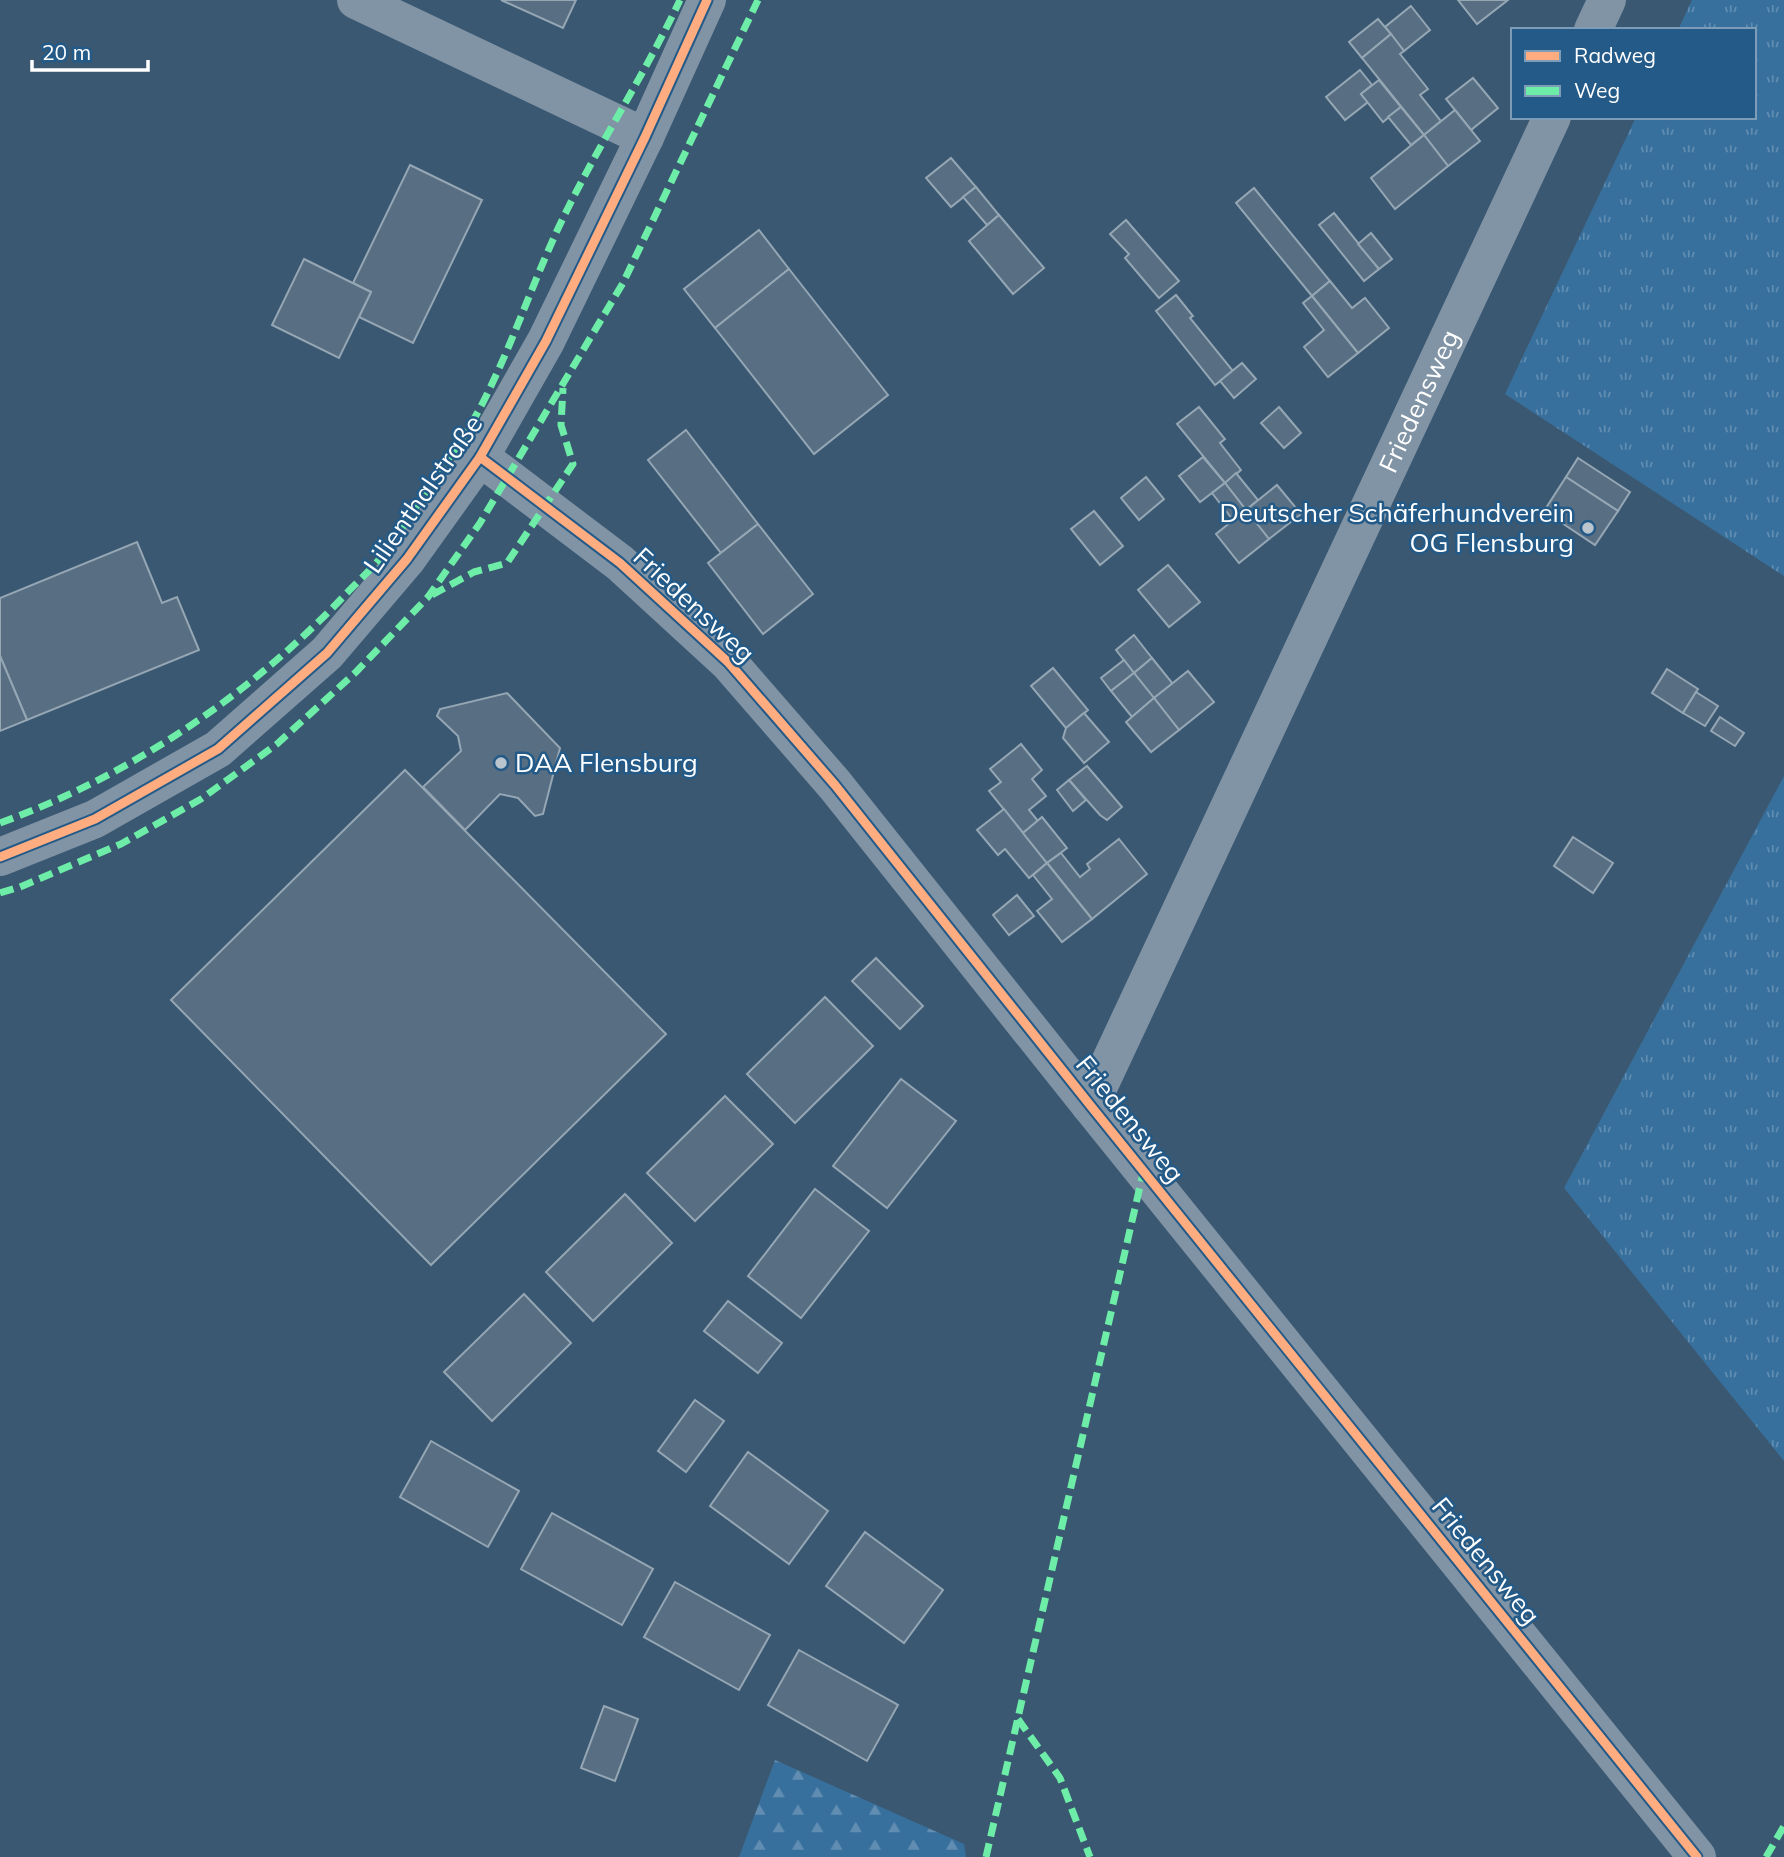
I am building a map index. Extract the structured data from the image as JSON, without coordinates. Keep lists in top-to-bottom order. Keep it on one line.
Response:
{"streets":{"street":["Friedensweg","Lilienthalstraße"]},"crossings":[["Friedensweg","Lilienthalstraße"]],"places":["Deutscher Schäferhundverein OG Flensburg","DAA Flensburg"],"legend":["Radweg","Weg"],"scale_bar":"20 m"}
